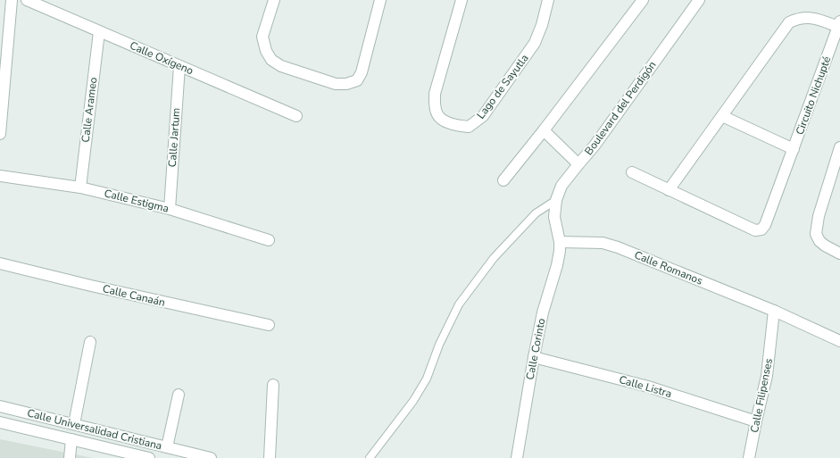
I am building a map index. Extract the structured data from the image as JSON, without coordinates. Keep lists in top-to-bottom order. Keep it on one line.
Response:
{"streets":{"street":["Calle Oxígeno","Lago de Sayutla","Circuito Nichupté","Boulevard del Perdigón","Calle Arameo","Calle Jartum","Calle Estigma","Calle Romanos","Calle Canaán","Calle Corinto","Calle Listra","Calle Filipenses","Calle Universalidad Cristiana"]},"crossings":[["Calle Oxígeno","Calle Arameo"],["Calle Oxígeno","Calle Jartum"],["Boulevard del Perdigón","Calle Corinto"],["Calle Arameo","Calle Estigma"],["Calle Jartum","Calle Estigma"],["Calle Romanos","Calle Corinto"],["Calle Romanos","Calle Filipenses"],["Calle Corinto","Calle Listra"],["Calle Listra","Calle Filipenses"]]}
